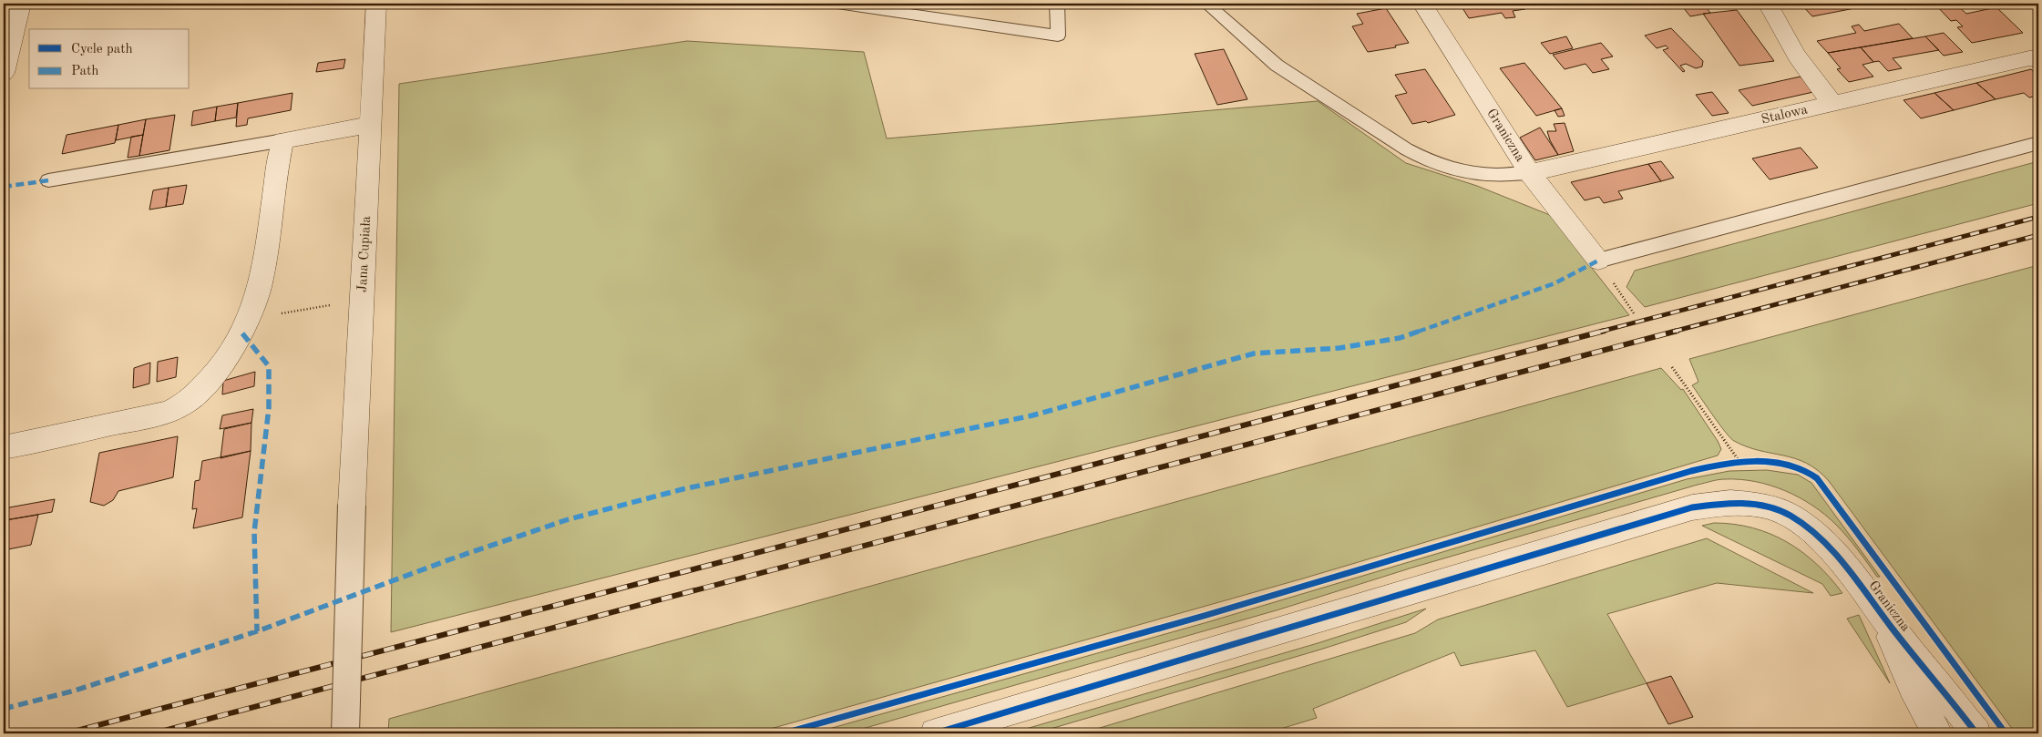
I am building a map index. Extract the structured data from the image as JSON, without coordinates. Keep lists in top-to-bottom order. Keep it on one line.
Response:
{"streets":{"street":["Stalowa","Graniczna","Jana Cupiała"]},"crossings":[["Stalowa","Graniczna"]],"legend":["Cycle path","Path"]}
